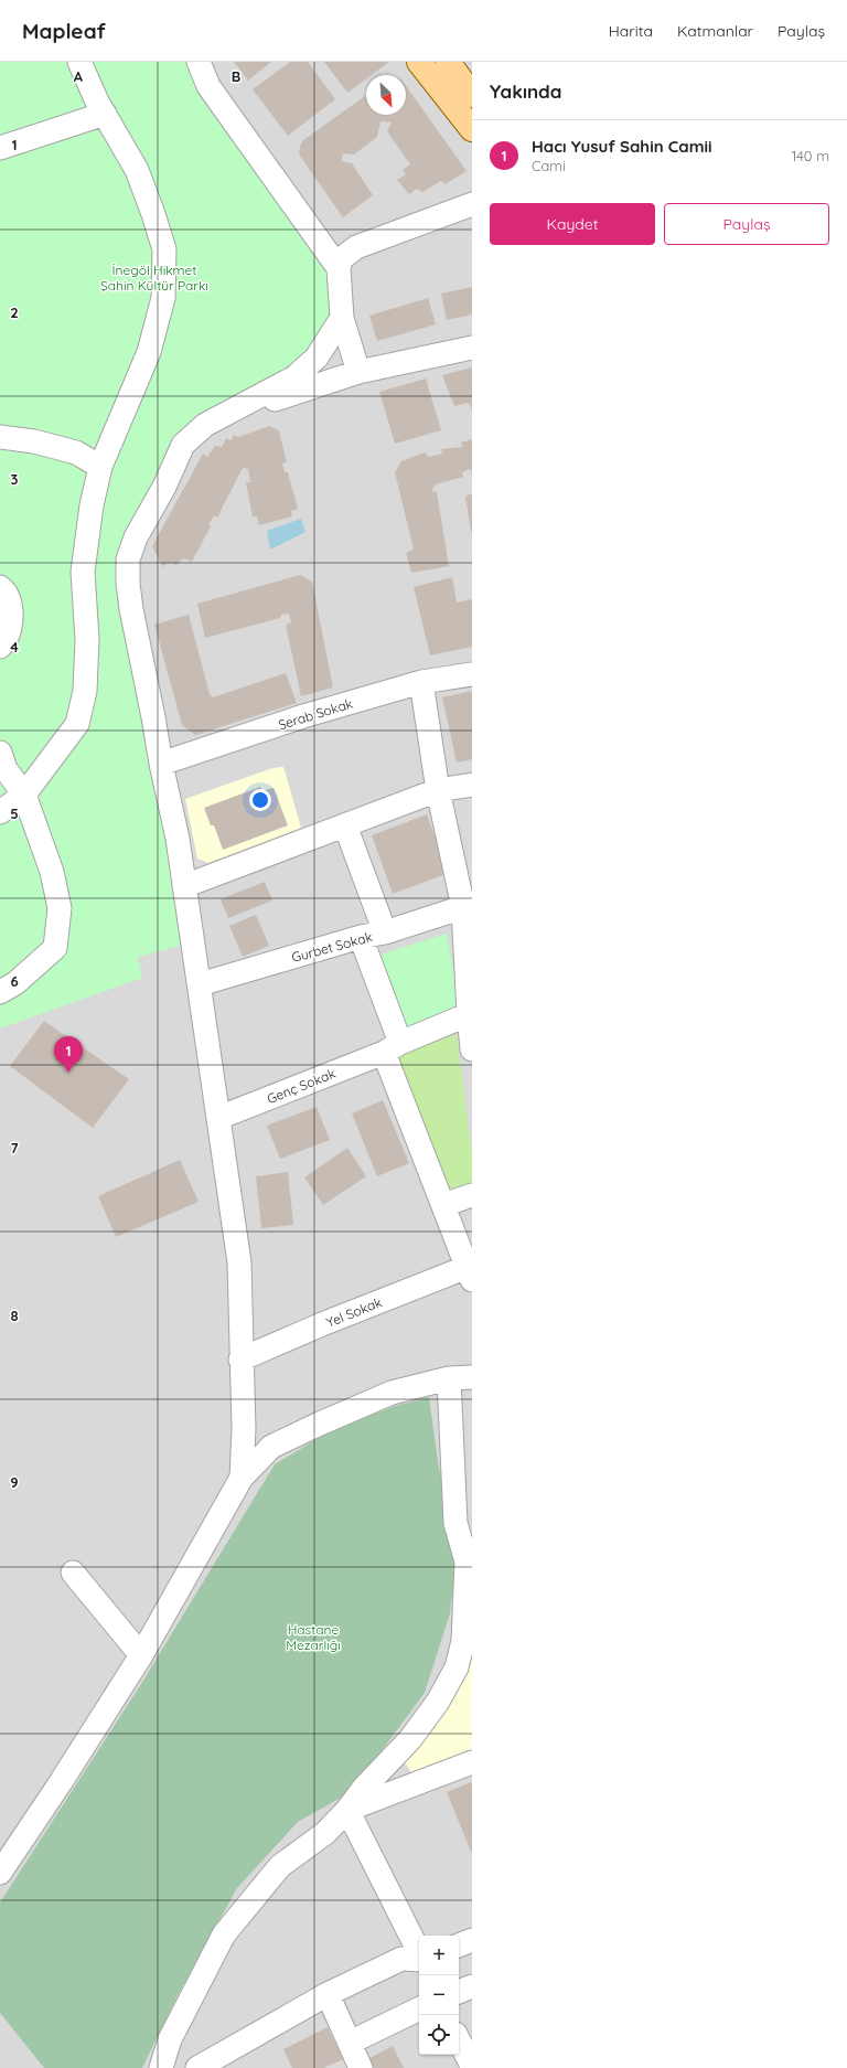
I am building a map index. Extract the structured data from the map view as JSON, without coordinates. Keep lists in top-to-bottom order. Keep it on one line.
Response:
{"streets":{"street":["Serab Sokak","Gurbet Sokak","Genç Sokak","Yel Sokak"]},"parks":["İnegöl Hikmet Şahin Kültür Parkı","Hastane Mezarlığı"],"north":"bottom right","page":{"header":"Mapleaf","nav":["Harita","Katmanlar","Paylaş"],"heading":"Yakında","list":[{"mark":"1","name":"Hacı Yusuf Sahin Camii","note":"Cami","value":"140 m"}],"buttons":["Kaydet","Paylaş"],"pins":"1","map_buttons":["+","−"]},"grid":{"columns":["A","B"],"rows":["1","2","3","4","5","6","7","8","9"]}}
